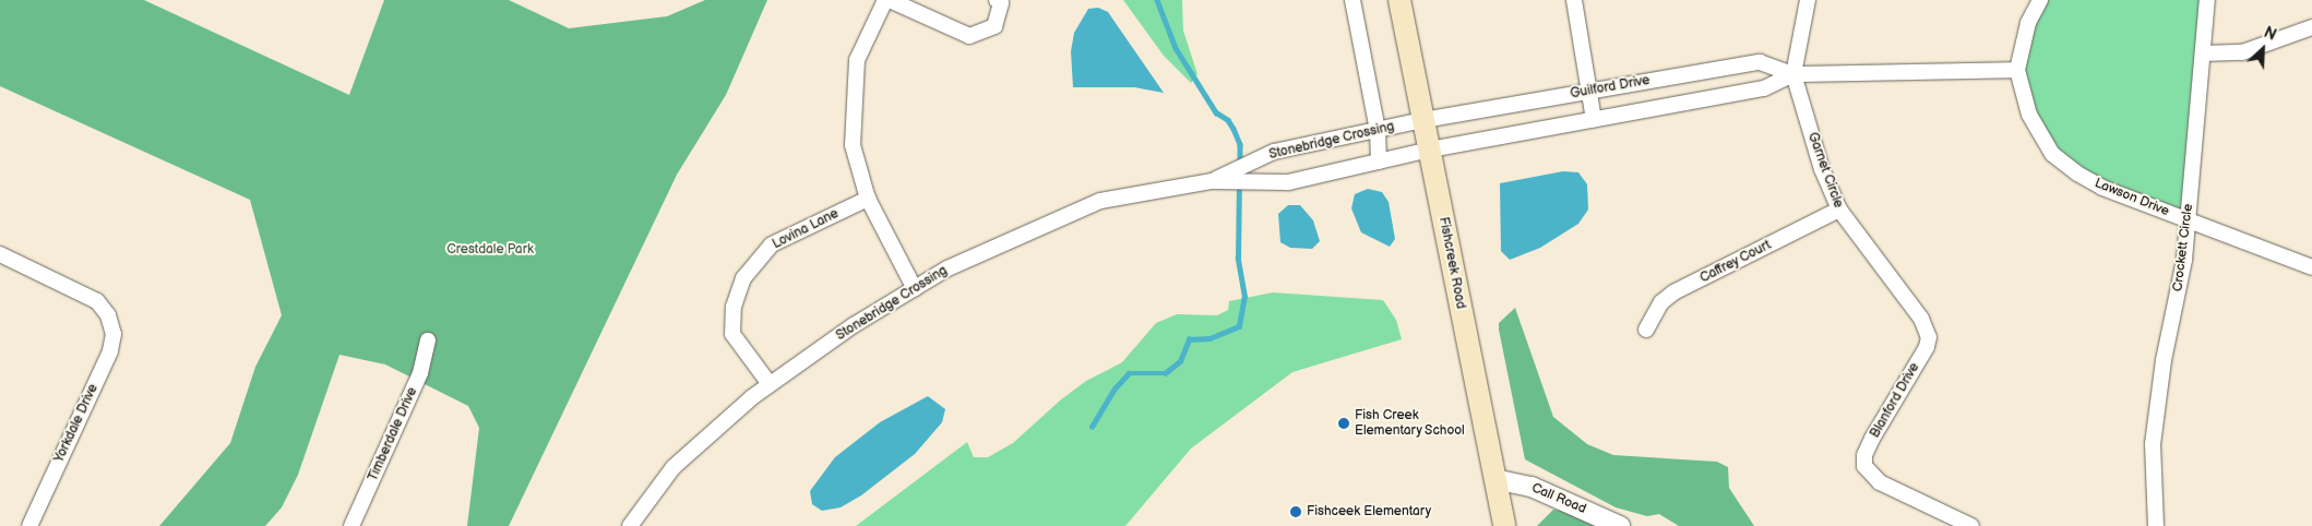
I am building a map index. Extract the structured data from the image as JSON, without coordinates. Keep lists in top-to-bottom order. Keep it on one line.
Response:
{"streets":{"main road":["Fishcreek Road"],"street":["Guilford Drive","Stonebridge Crossing","Garnet Circle","Lawson Drive","Lovina Lane","Crockett Circle","Caffrey Court","Blanford Drive","Yorkdale Drive","Timberdale Drive","Call Road"]},"crossings":[["Guilford Drive","Stonebridge Crossing"],["Guilford Drive","Garnet Circle"],["Guilford Drive","Lawson Drive"],["Guilford Drive","Fishcreek Road"],["Stonebridge Crossing","Lovina Lane"],["Stonebridge Crossing","Fishcreek Road"],["Garnet Circle","Caffrey Court"],["Garnet Circle","Blanford Drive"],["Lawson Drive","Crockett Circle"],["Fishcreek Road","Call Road"]],"parks":["Crestdale Park"],"places":["Fish Creek Elementary School","Fishceek Elementary"],"north":"top right"}
